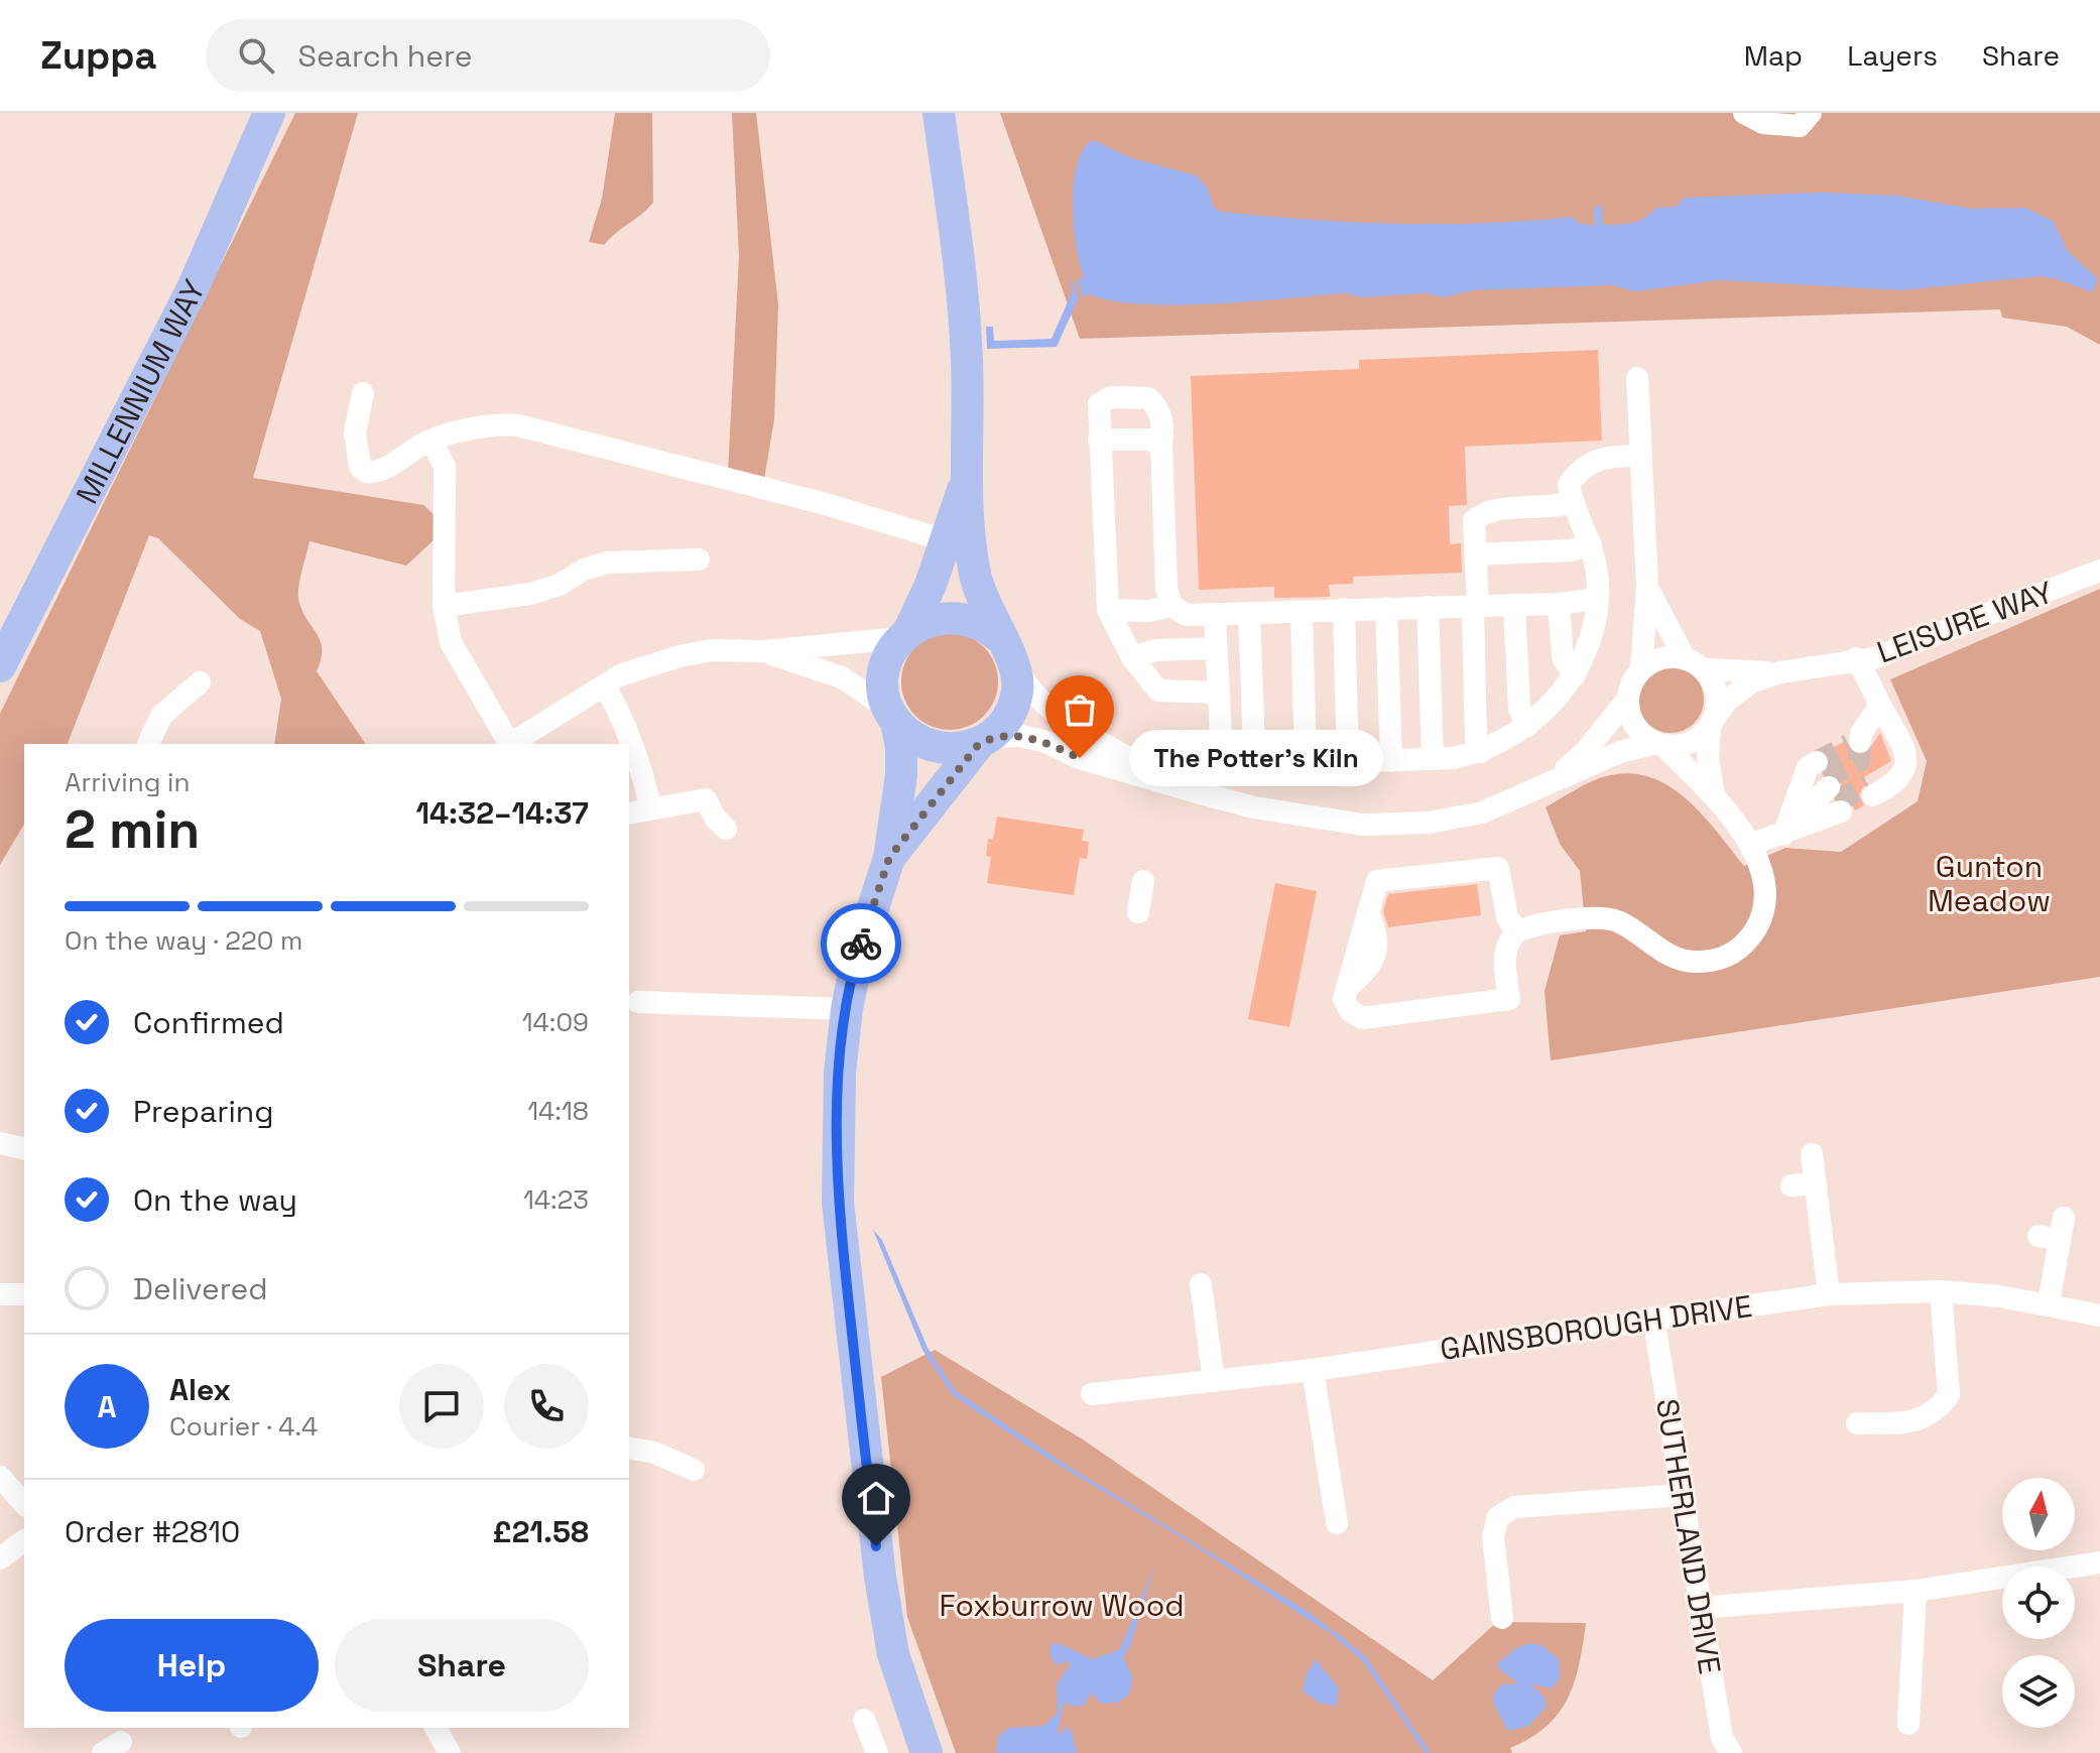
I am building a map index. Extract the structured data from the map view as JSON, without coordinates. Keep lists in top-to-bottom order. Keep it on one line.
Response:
{"streets":{"highway":["MILLENNIUM WAY"],"street":["LEISURE WAY","GAINSBOROUGH DRIVE","SUTHERLAND DRIVE"]},"crossings":[["GAINSBOROUGH DRIVE","SUTHERLAND DRIVE"]],"parks":["Gunton Meadow","Foxburrow Wood"],"places":["The Potter's Kiln"],"north":"top","page":{"header":"Zuppa","search":"Search here","nav":["Map","Layers","Share"],"bubble":"The Potter's Kiln","heading":["2 min","Arriving in","14:32–14:37"],"panel":["Alex","Courier · 4.4","Order #2810","£21.58"],"bar":"On the way · 220 m","list":[["Confirmed","14:09"],["Preparing","14:18"],["On the way","14:23"],"Delivered"],"round":"A","buttons":["Help","Share"]}}
